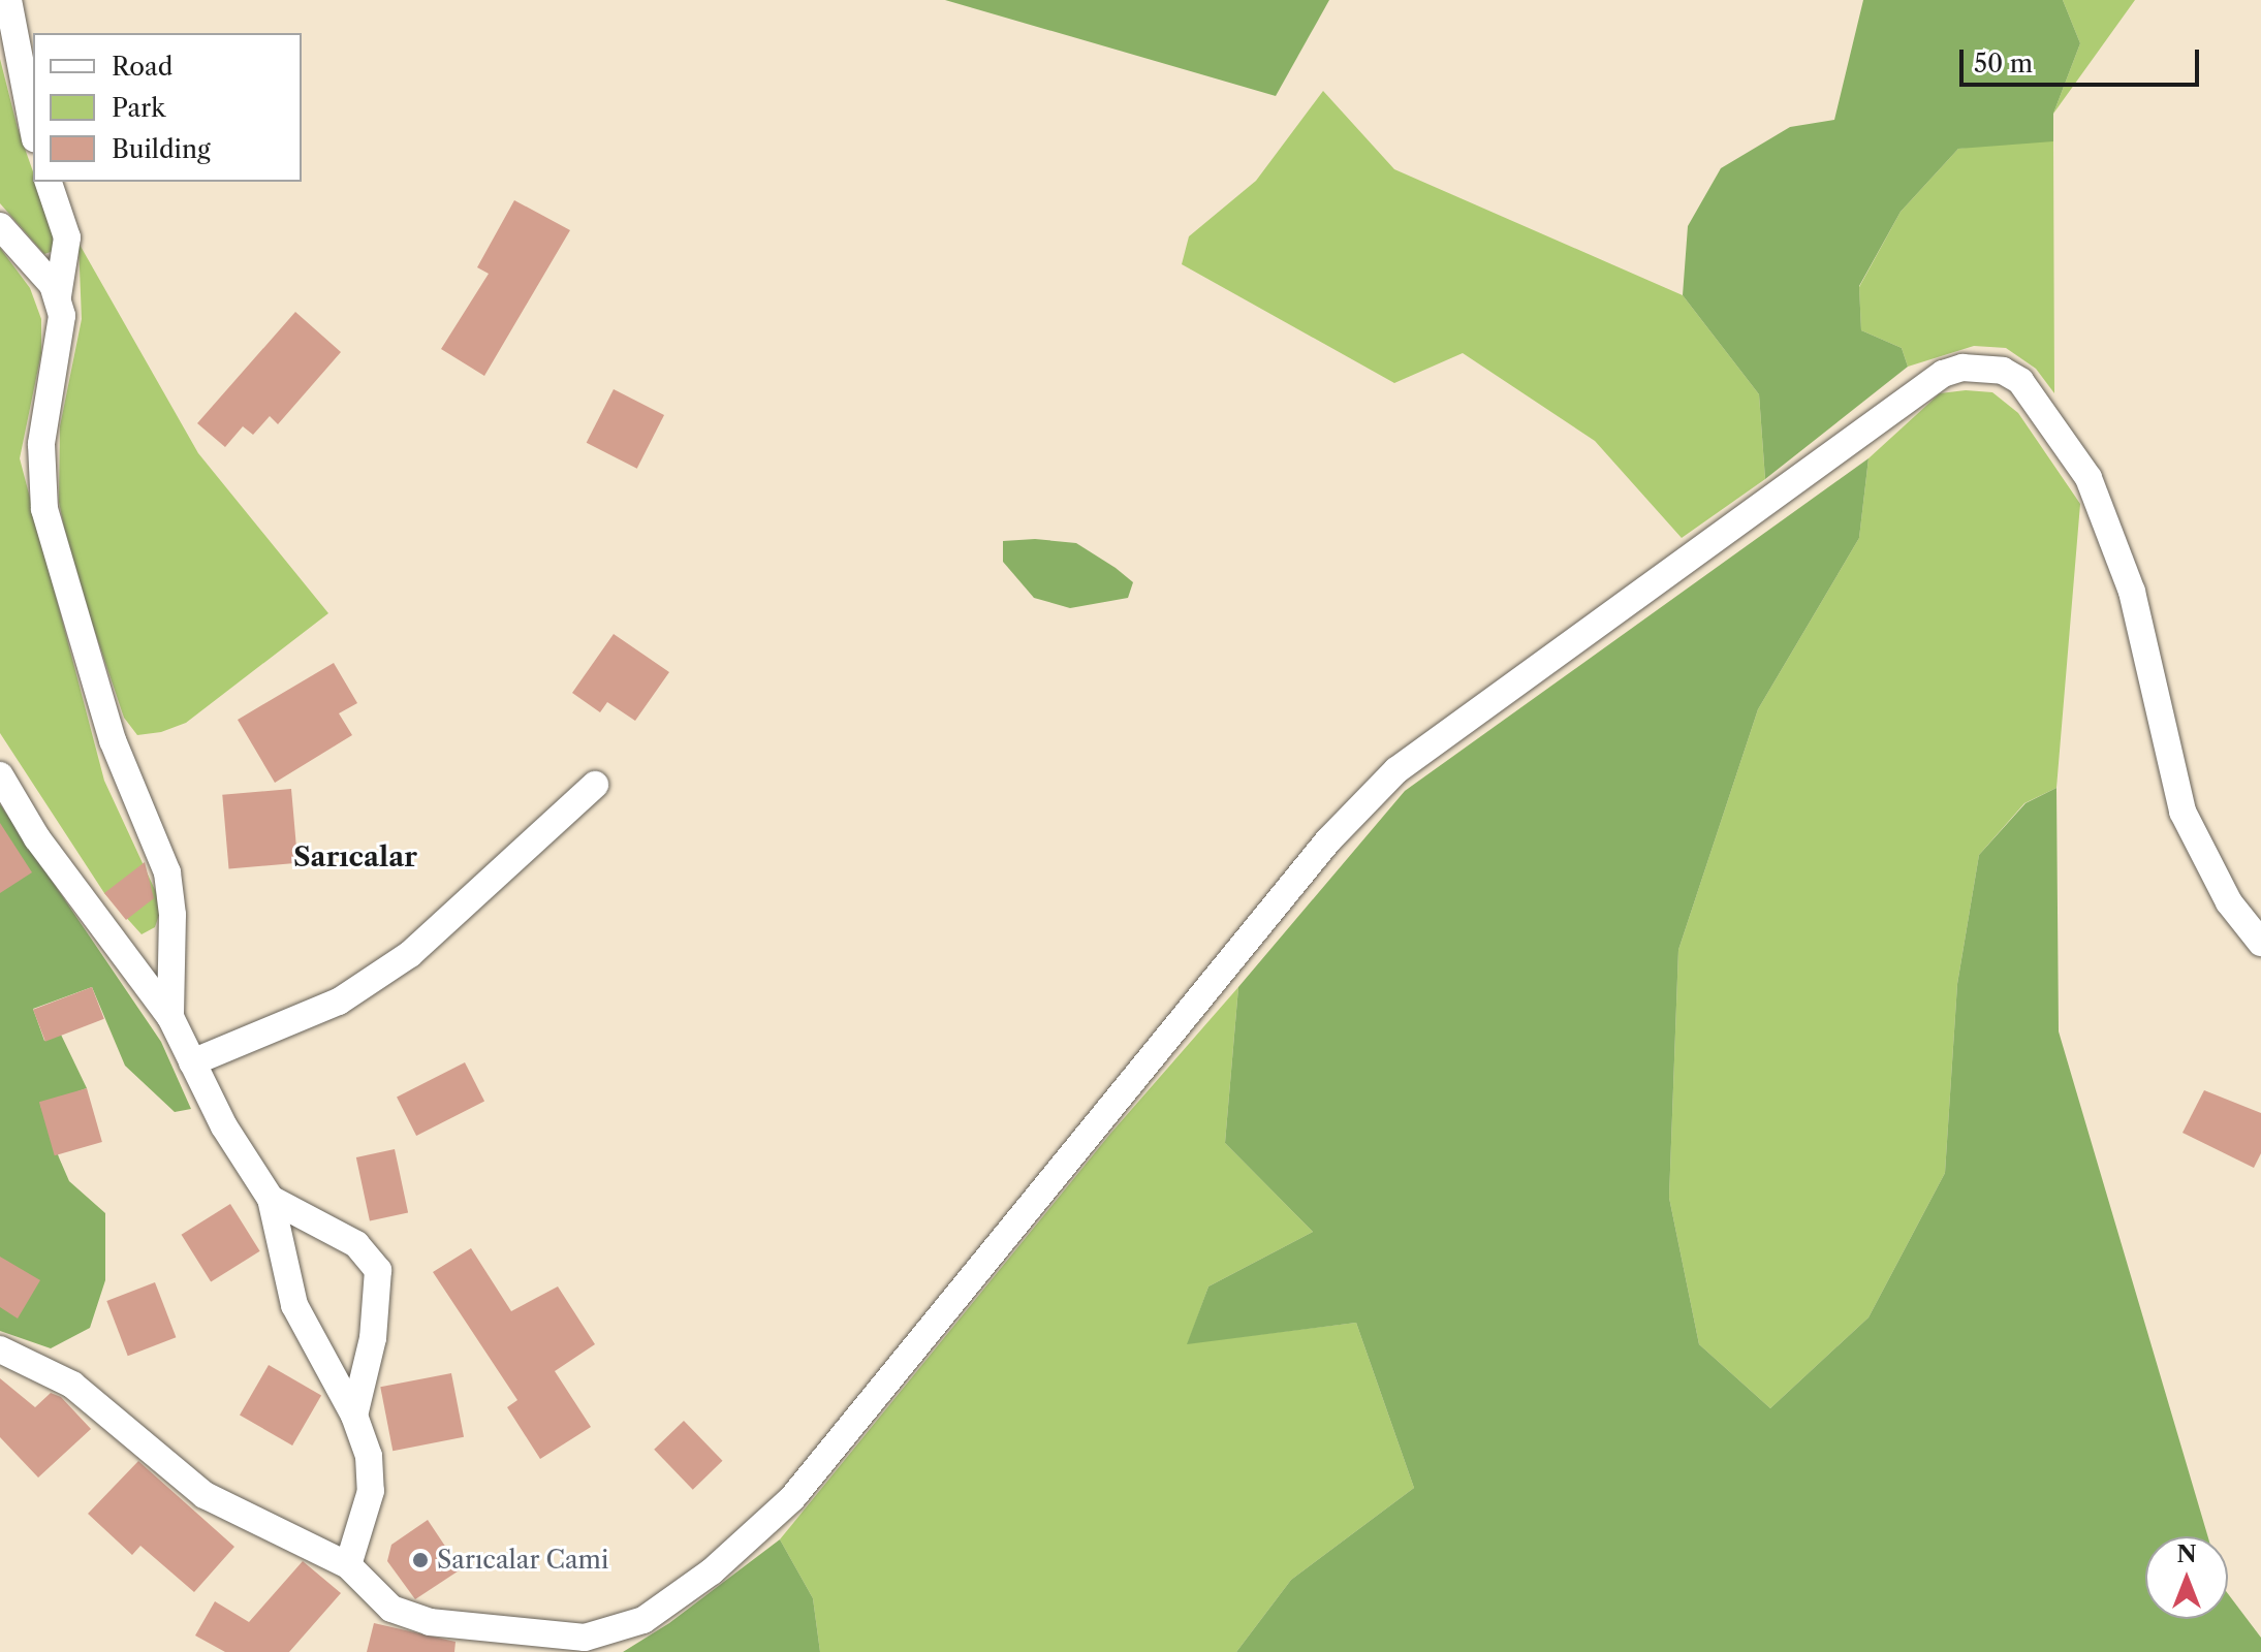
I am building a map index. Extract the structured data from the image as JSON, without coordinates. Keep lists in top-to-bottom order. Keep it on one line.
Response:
{"districts":["Sarıcalar"],"places":["Sarıcalar Cami"],"legend":["Road","Park","Building"],"scale_bar":"50 m","north":"top"}
